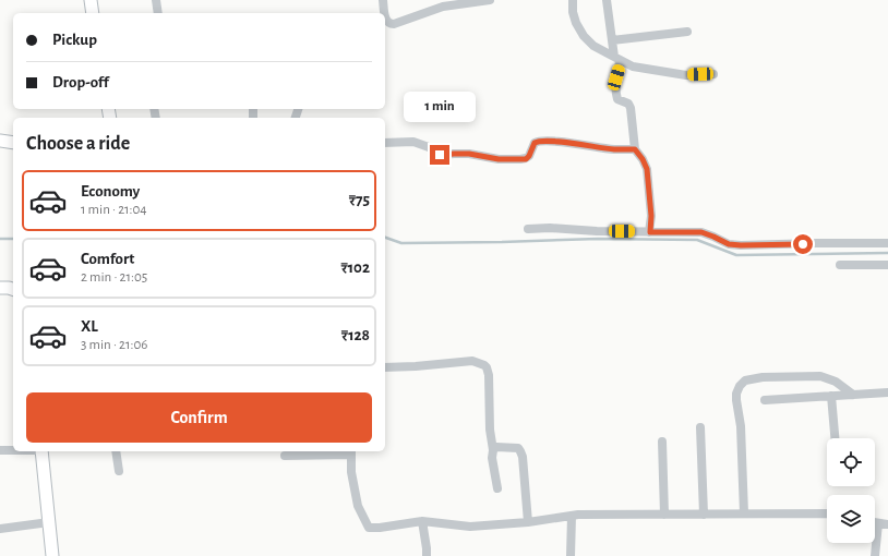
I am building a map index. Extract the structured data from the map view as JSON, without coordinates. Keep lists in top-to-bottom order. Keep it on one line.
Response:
{"page":{"banner":["Pickup","Drop-off"],"bubble":"1 min","heading":"Choose a ride","list":[{"name":"Economy","note":"1 min · 21:04","value":"₹75"},{"name":"Comfort","note":"2 min · 21:05","value":"₹102"},{"name":"XL","note":"3 min · 21:06","value":"₹128"}],"buttons":"Confirm"}}
